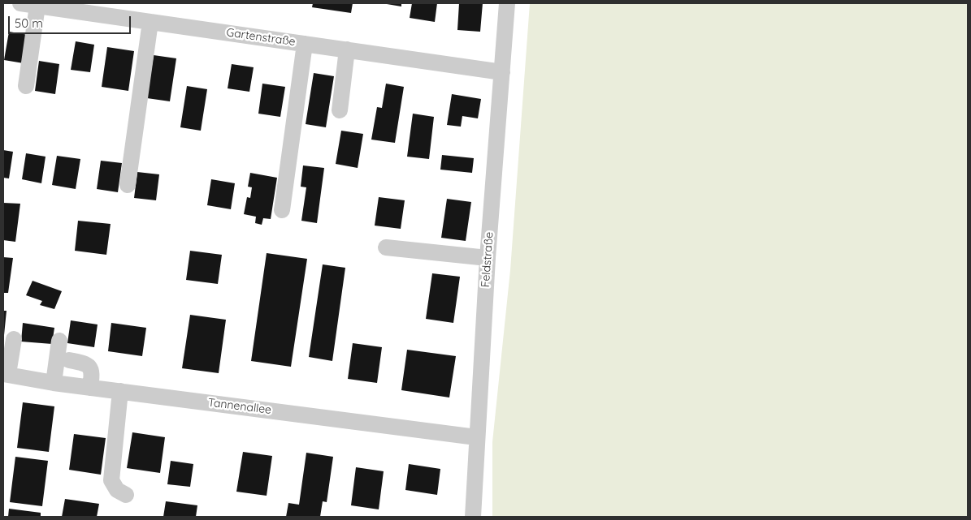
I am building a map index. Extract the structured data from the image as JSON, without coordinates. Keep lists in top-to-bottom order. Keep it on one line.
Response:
{"streets":{"street":["Gartenstraße","Feldstraße","Tannenallee"]},"crossings":[["Gartenstraße","Feldstraße"],["Feldstraße","Tannenallee"]],"scale_bar":"50 m"}
